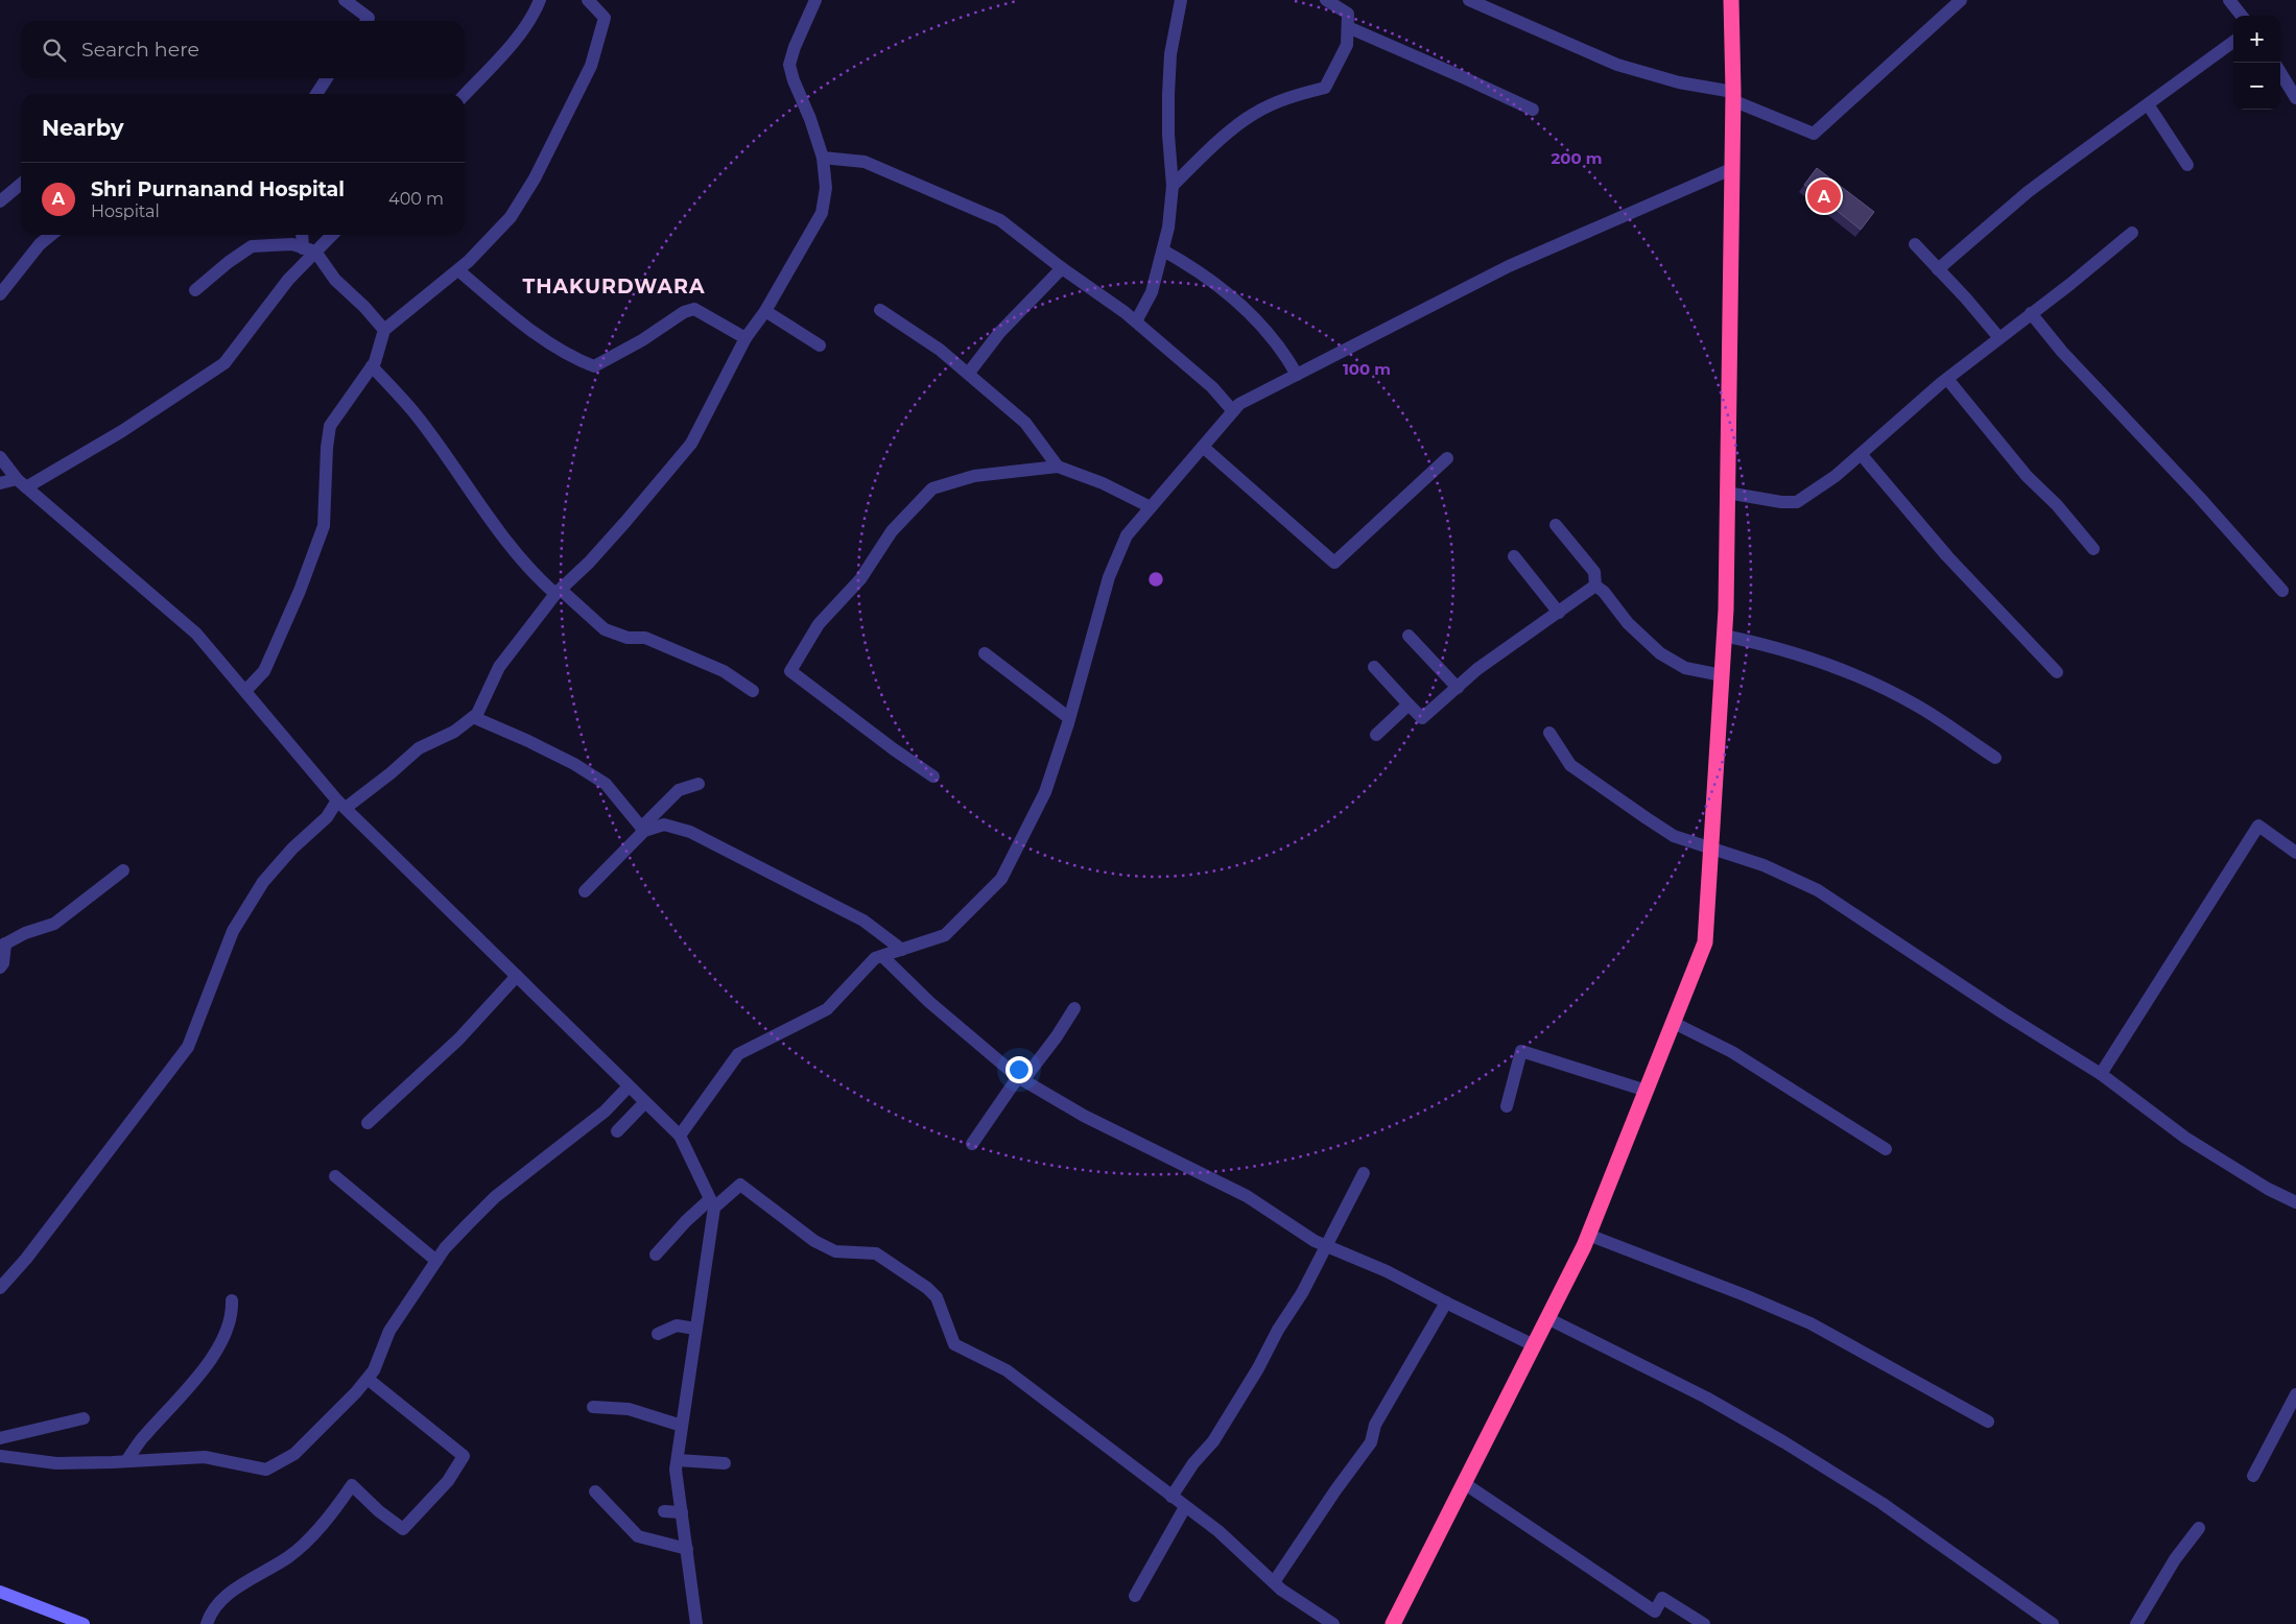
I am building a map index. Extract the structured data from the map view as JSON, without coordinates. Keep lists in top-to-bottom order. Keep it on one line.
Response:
{"districts":["THAKURDWARA"],"page":{"map_buttons":["+","−"],"search":"Search here","heading":"Nearby","list":[{"mark":"A","name":"Shri Purnanand Hospital","note":"Hospital","value":"400 m"}],"pins":"A"},"rings":["200 m","100 m"]}
